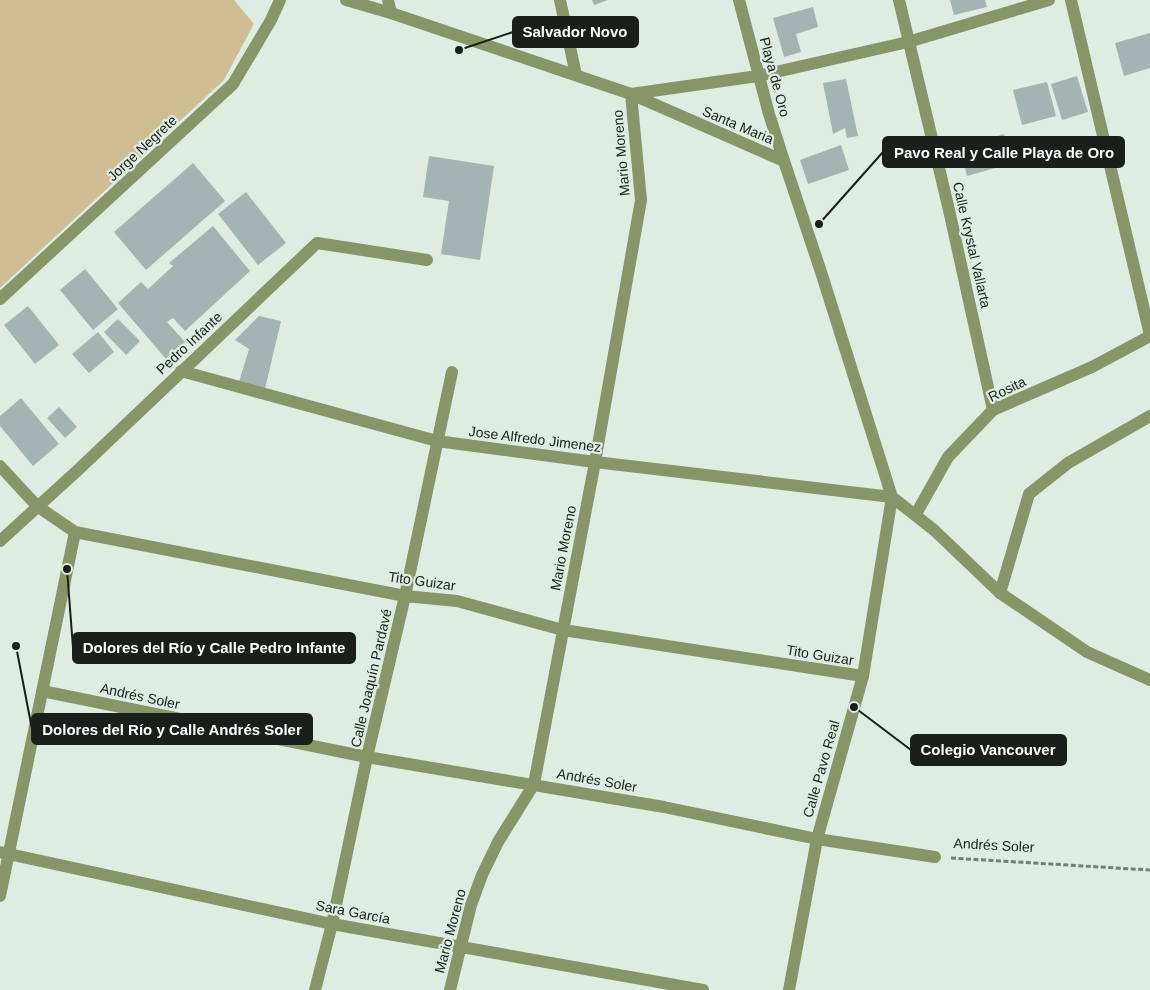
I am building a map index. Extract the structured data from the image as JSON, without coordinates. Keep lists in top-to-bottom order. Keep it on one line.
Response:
{"streets":{"street":["Playa de Oro","Santa Maria","Jorge Negrete","Mario Moreno","Calle Krystal Vallarta","Pedro Infante","Rosita","Jose Alfredo Jimenez","Tito Guizar","Calle Joaquín Pardavé","Andrés Soler","Calle Pavo Real","Sara García"]},"crossings":[["Playa de Oro","Santa Maria"],["Santa Maria","Mario Moreno"],["Santa Maria","Jose Alfredo Jimenez"],["Santa Maria","Calle Pavo Real"],["Mario Moreno","Jose Alfredo Jimenez"],["Mario Moreno","Tito Guizar"],["Mario Moreno","Andrés Soler"],["Mario Moreno","Sara García"],["Calle Krystal Vallarta","Rosita"],["Pedro Infante","Jose Alfredo Jimenez"],["Pedro Infante","Tito Guizar"],["Jose Alfredo Jimenez","Calle Joaquín Pardavé"],["Jose Alfredo Jimenez","Calle Pavo Real"],["Tito Guizar","Calle Joaquín Pardavé"],["Tito Guizar","Calle Pavo Real"],["Calle Joaquín Pardavé","Andrés Soler"],["Calle Joaquín Pardavé","Sara García"],["Andrés Soler","Calle Pavo Real"]],"places":["Salvador Novo","Pavo Real y Calle Playa de Oro","Dolores del Río y Calle Pedro Infante","Dolores del Río y Calle Andrés Soler","Colegio Vancouver"]}
